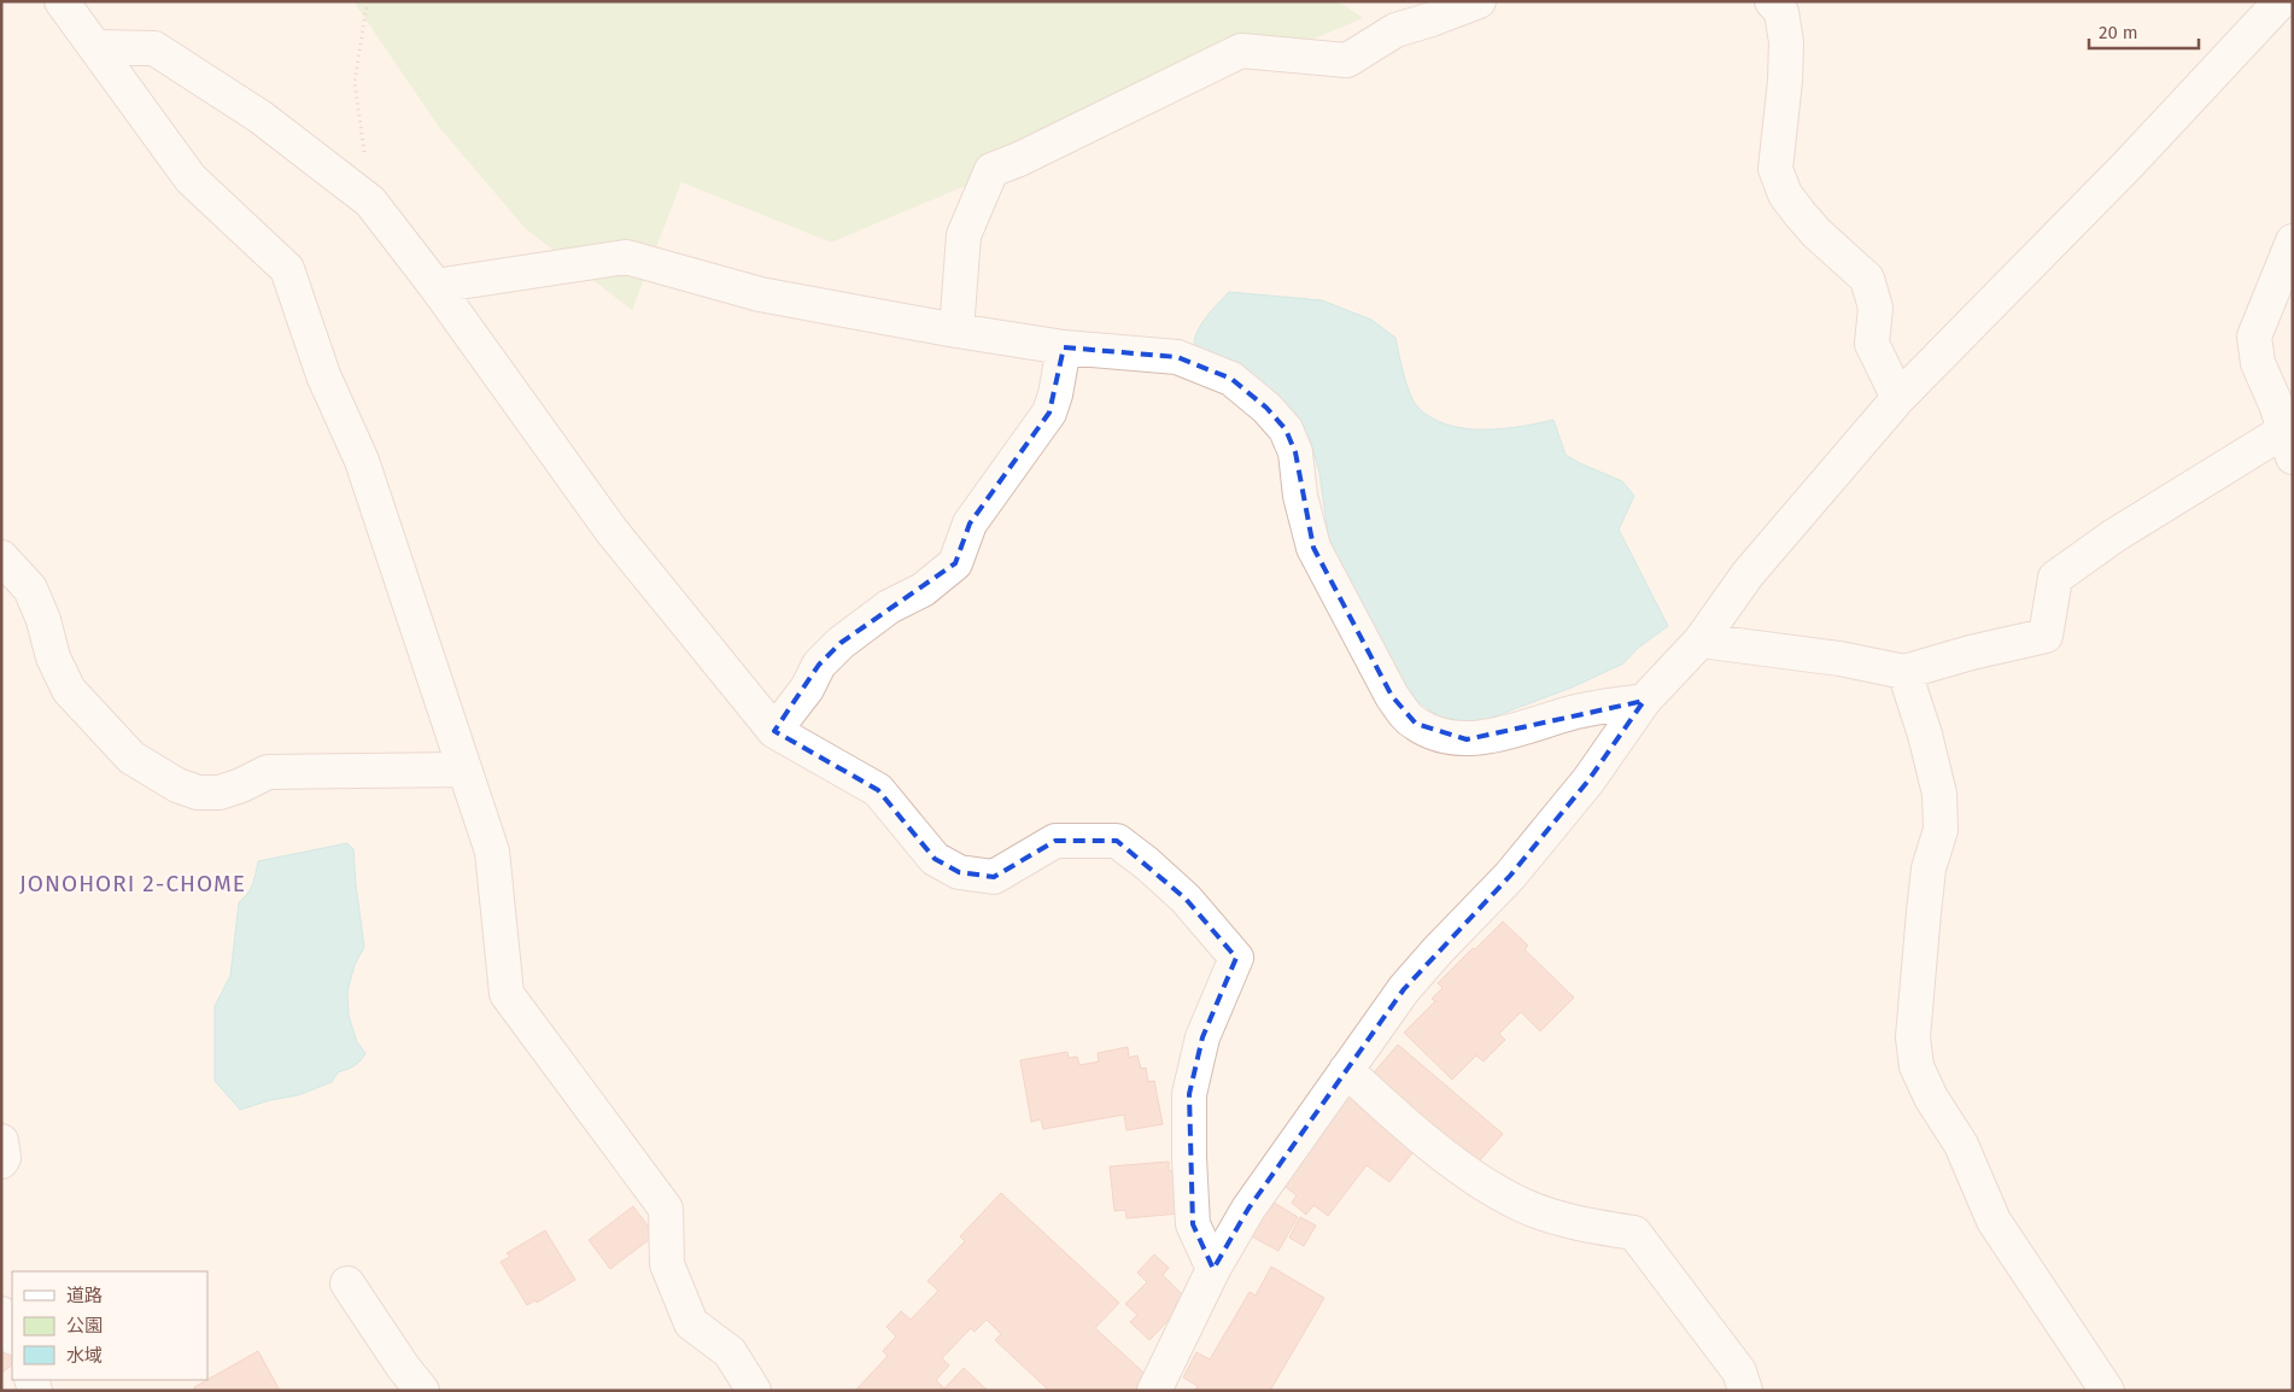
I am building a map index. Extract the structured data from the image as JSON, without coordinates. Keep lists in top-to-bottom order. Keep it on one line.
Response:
{"districts":["JONOHORI 2-CHOME"],"legend":["道路","公園","水域"],"scale_bar":"20 m"}
